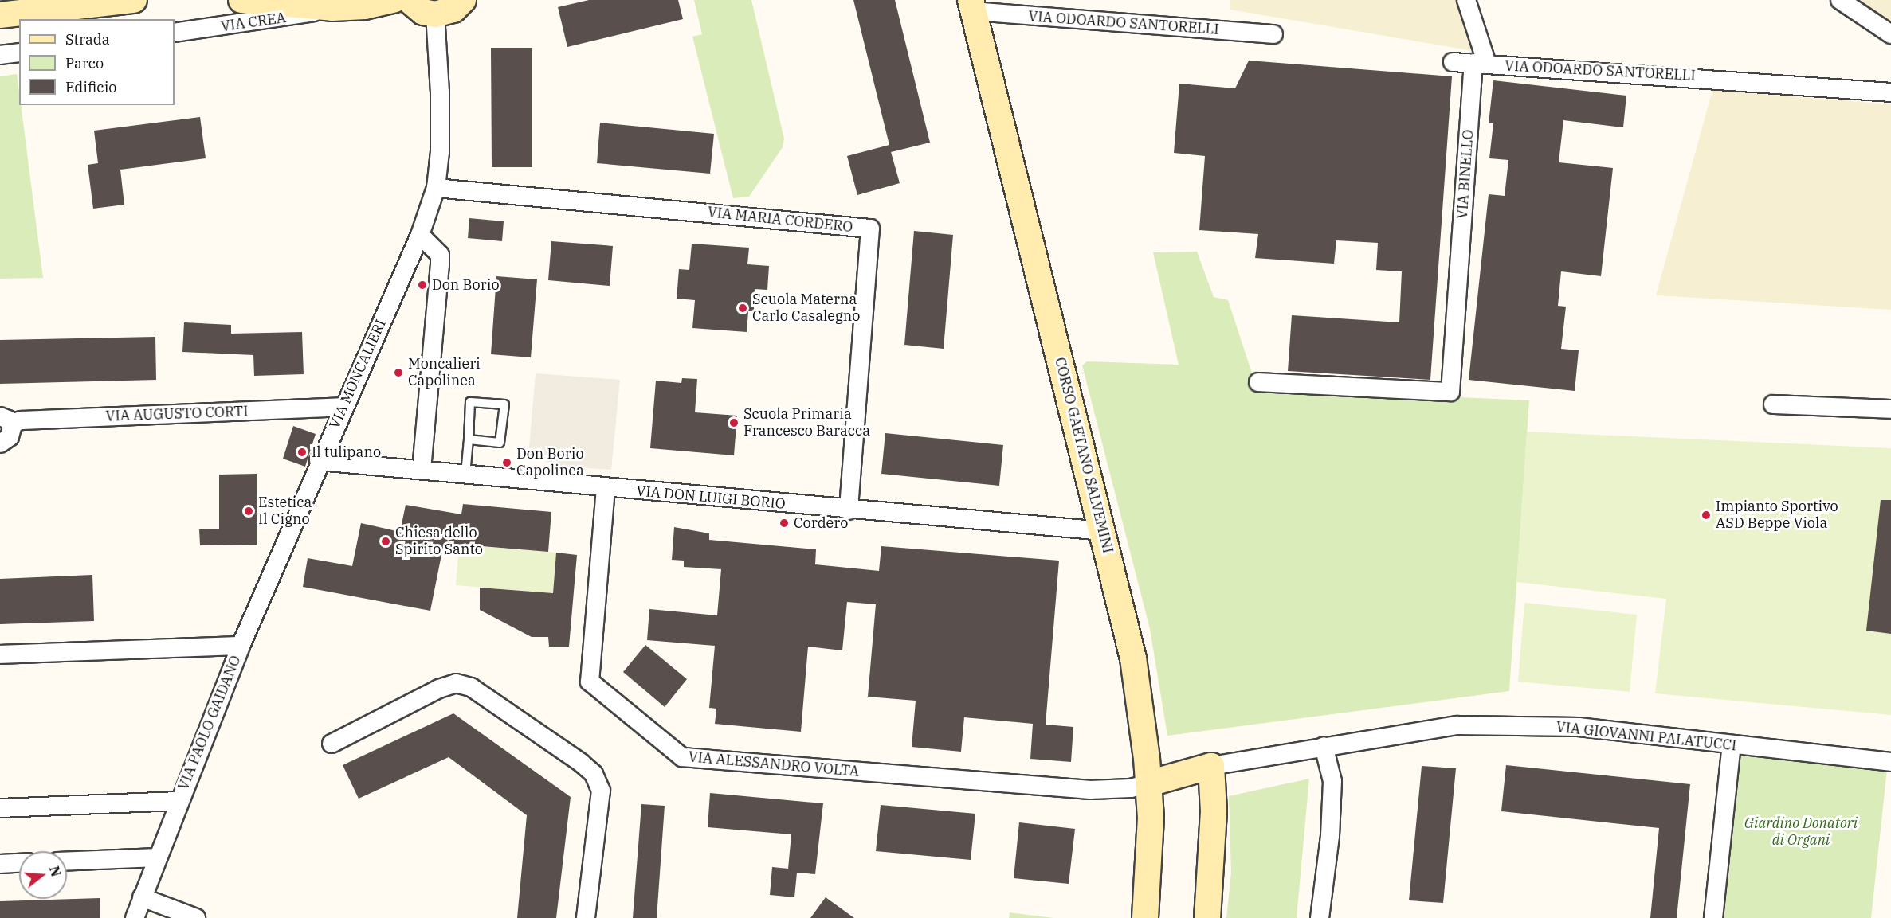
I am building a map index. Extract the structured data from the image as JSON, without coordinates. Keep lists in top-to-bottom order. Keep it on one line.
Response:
{"streets":{"street":["VIA CREA","VIA ODOARDO SANTORELLI","VIA BINELLO","VIA MARIA CORDERO","VIA MONCALIERI","VIA AUGUSTO CORTI","CORSO GAETANO SALVEMINI","VIA DON LUIGI BORIO","VIA PAOLO GAIDANO","VIA GIOVANNI PALATUCCI","VIA ALESSANDRO VOLTA"]},"crossings":[["VIA ODOARDO SANTORELLI","VIA BINELLO"],["VIA ODOARDO SANTORELLI","CORSO GAETANO SALVEMINI"],["VIA MARIA CORDERO","VIA MONCALIERI"],["VIA MARIA CORDERO","VIA DON LUIGI BORIO"],["VIA MONCALIERI","VIA AUGUSTO CORTI"],["VIA MONCALIERI","VIA DON LUIGI BORIO"],["VIA MONCALIERI","VIA PAOLO GAIDANO"],["CORSO GAETANO SALVEMINI","VIA DON LUIGI BORIO"],["CORSO GAETANO SALVEMINI","VIA GIOVANNI PALATUCCI"],["CORSO GAETANO SALVEMINI","VIA ALESSANDRO VOLTA"],["VIA DON LUIGI BORIO","VIA ALESSANDRO VOLTA"],["VIA GIOVANNI PALATUCCI","VIA ALESSANDRO VOLTA"]],"parks":["Giardino Donatori di Organi"],"places":["Don Borio","Scuola Materna Carlo Casalegno","Moncalieri Capolinea","Scuola Primaria Francesco Baracca","Il tulipano","Don Borio Capolinea","Estetica Il Cigno","Impianto Sportivo ASD Beppe Viola","Cordero","Chiesa dello Spirito Santo"],"legend":["Strada","Parco","Edificio"],"north":"right"}
